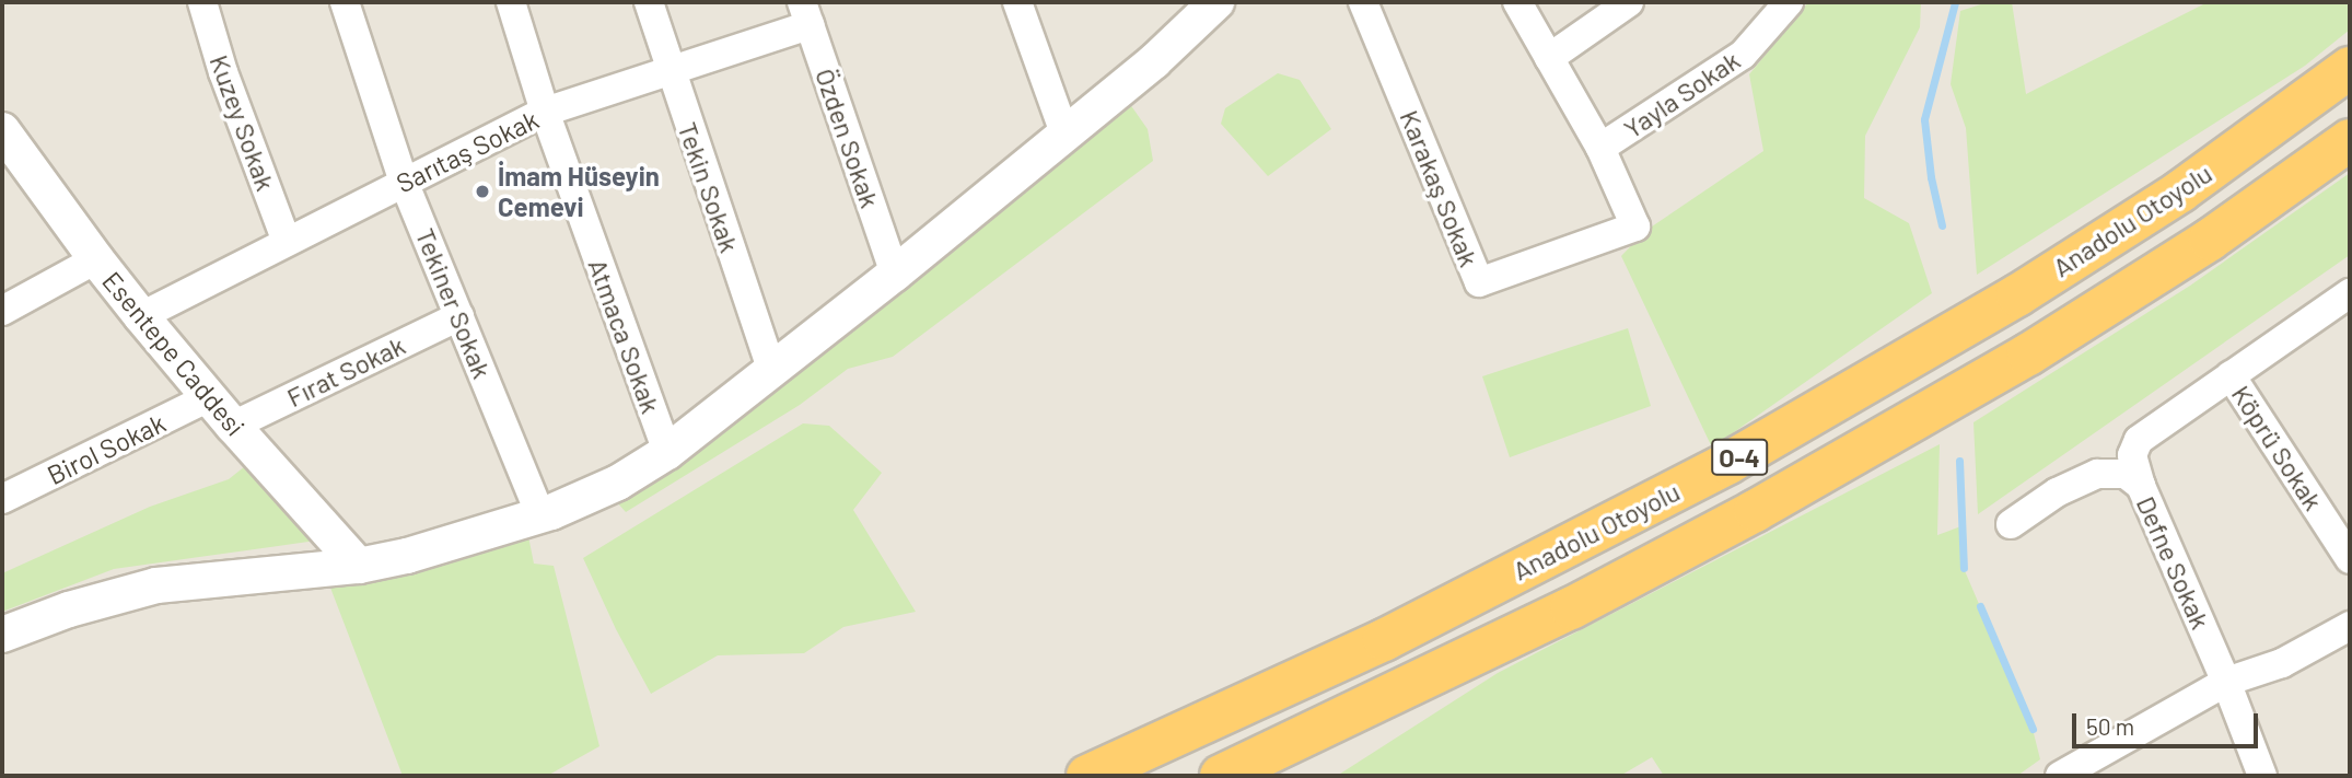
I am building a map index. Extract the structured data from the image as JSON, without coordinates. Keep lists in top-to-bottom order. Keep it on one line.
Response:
{"streets":{"highway":["Anadolu Otoyolu","O-4"],"street":["Yayla Sokak","Kuzey Sokak","Özden Sokak","Sarıtaş Sokak","Tekin Sokak","Karakaş Sokak","Tekiner Sokak","Atmaca Sokak","Esentepe Caddesi","Fırat Sokak","Köprü Sokak","Birol Sokak","Defne Sokak"]},"crossings":[["Yayla Sokak","Karakaş Sokak"],["Kuzey Sokak","Sarıtaş Sokak"],["Özden Sokak","Sarıtaş Sokak"],["Sarıtaş Sokak","Tekin Sokak"],["Sarıtaş Sokak","Tekiner Sokak"],["Sarıtaş Sokak","Atmaca Sokak"],["Sarıtaş Sokak","Esentepe Caddesi"],["Tekiner Sokak","Fırat Sokak"],["Esentepe Caddesi","Fırat Sokak"],["Esentepe Caddesi","Birol Sokak"],["Köprü Sokak","Defne Sokak"]],"places":["İmam Hüseyin Cemevi"],"scale_bar":"50 m"}
